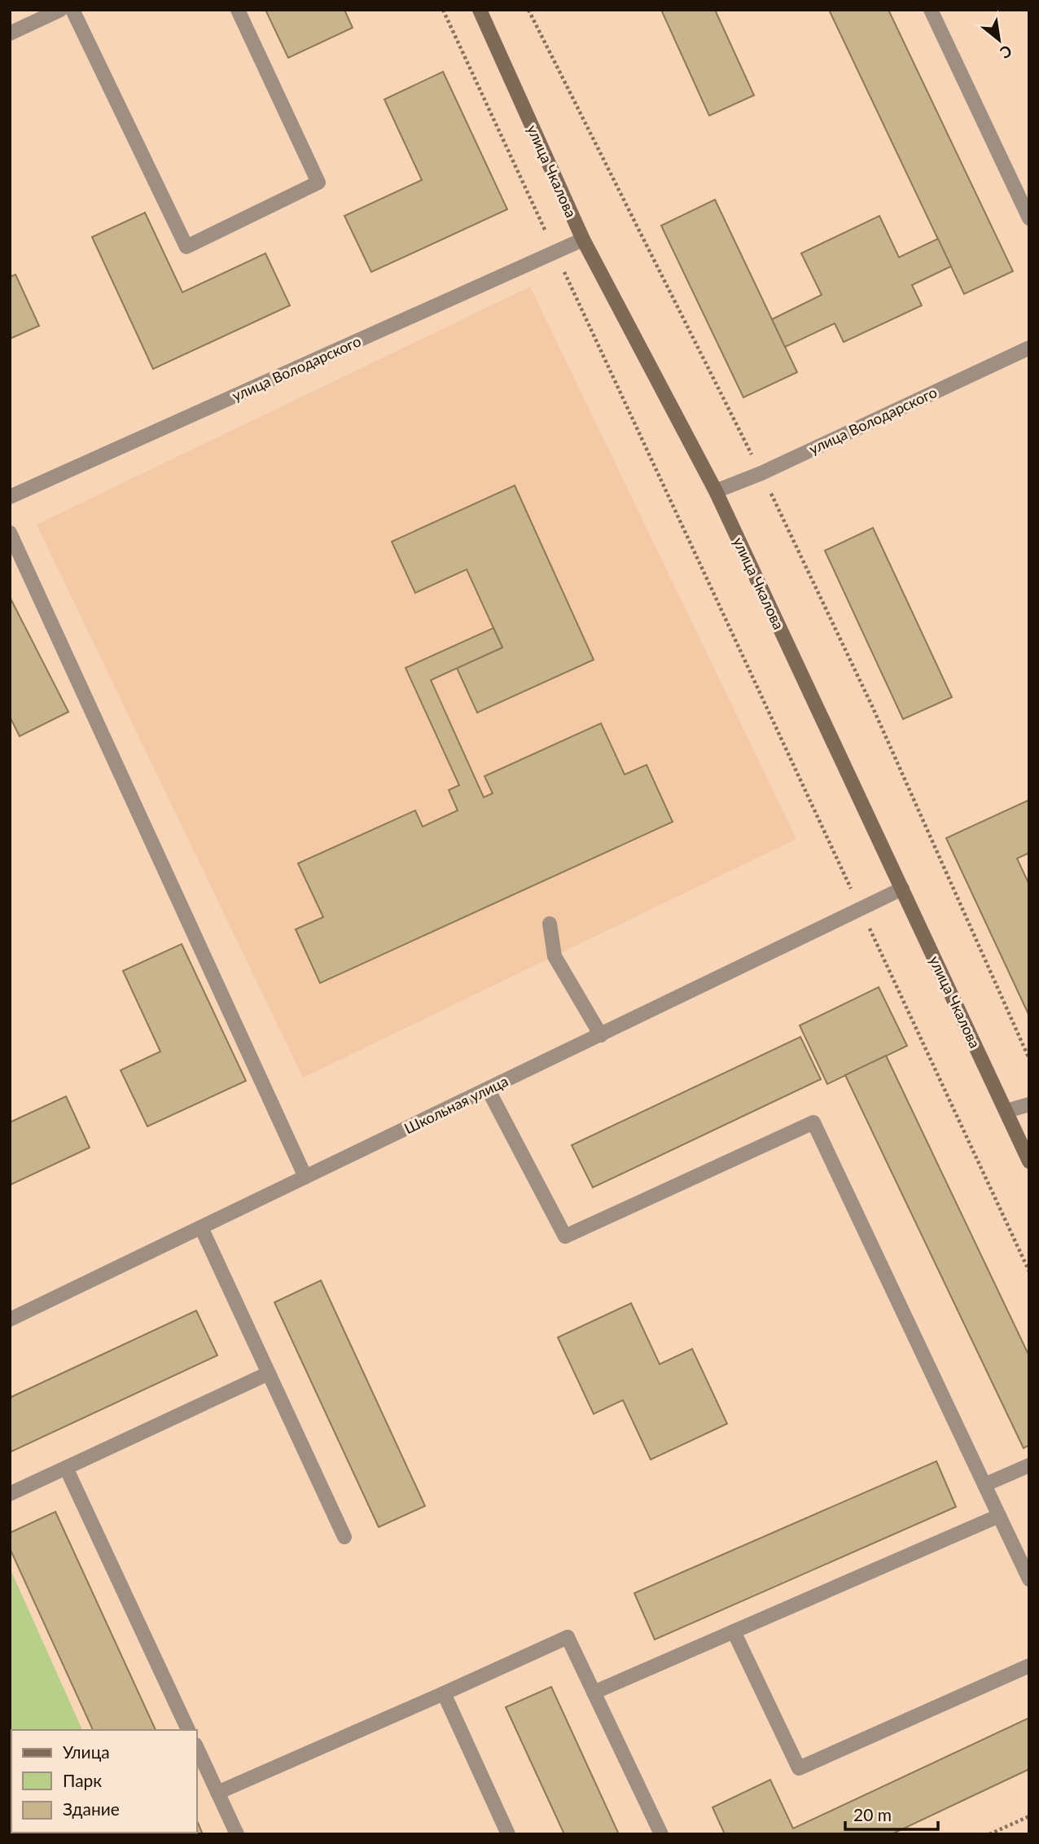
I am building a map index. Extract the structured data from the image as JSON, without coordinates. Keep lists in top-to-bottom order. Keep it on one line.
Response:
{"streets":{"street":["улица Чкалова","улица Володарского","Школьная улица"]},"crossings":[["улица Чкалова","улица Володарского"],["улица Чкалова","Школьная улица"]],"legend":["Улица","Парк","Здание"],"scale_bar":"20 m","north":"bottom right"}
